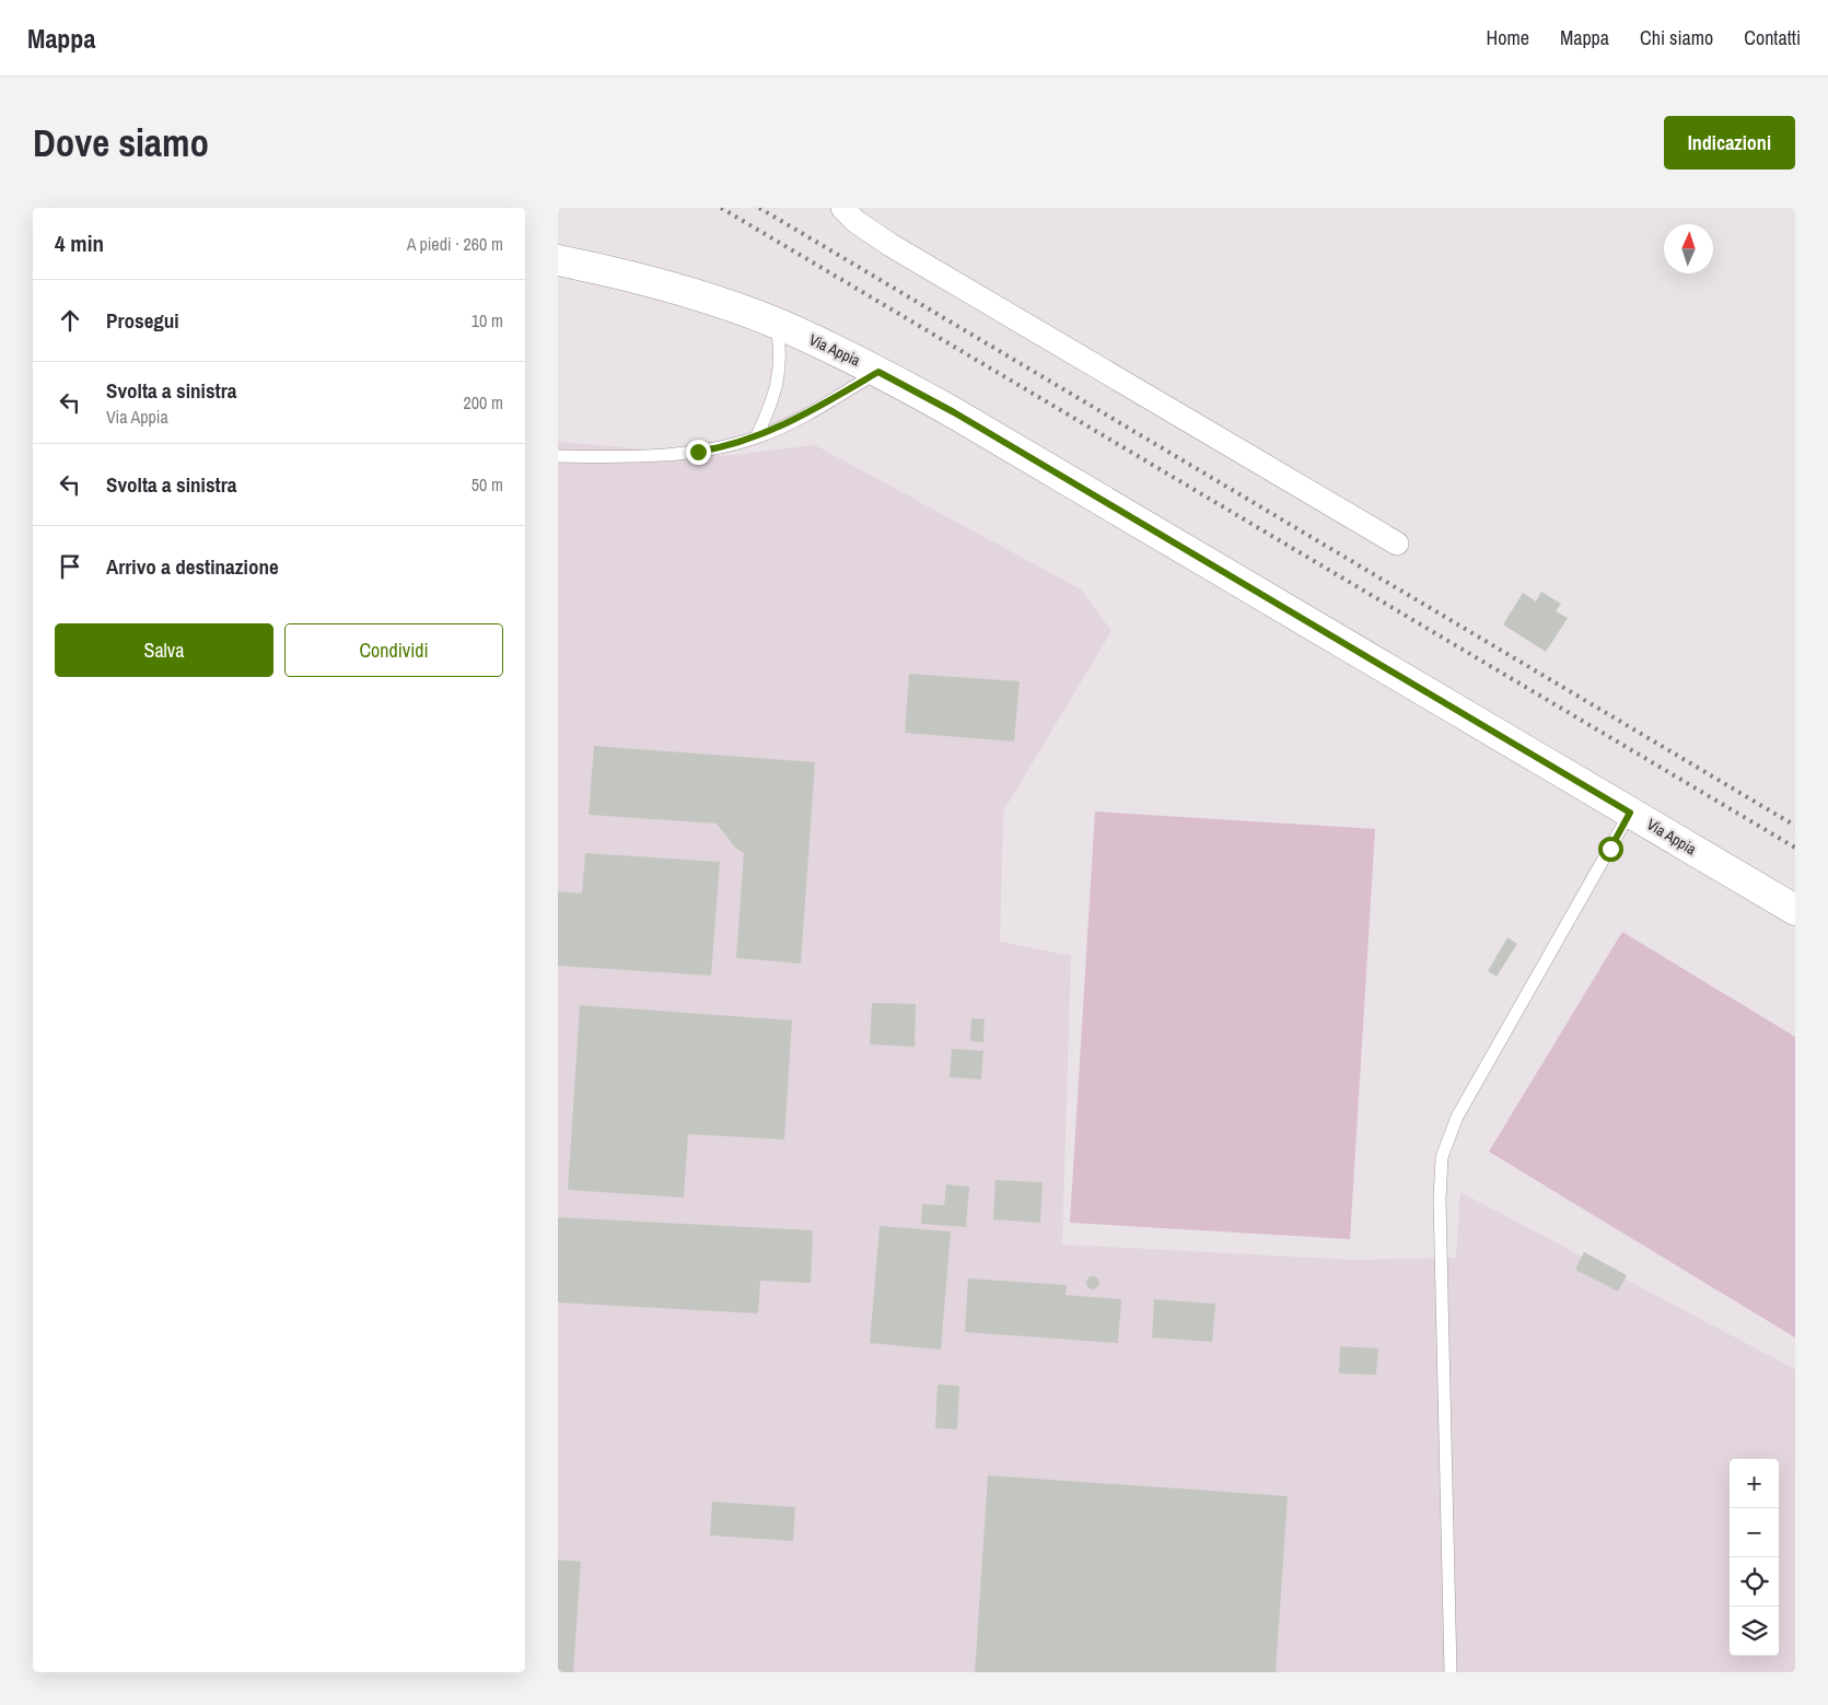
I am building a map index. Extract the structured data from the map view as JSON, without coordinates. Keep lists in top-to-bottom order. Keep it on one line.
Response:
{"streets":{"main road":["Via Appia"]},"north":"top","page":{"header":"Mappa","nav":["Home","Mappa","Chi siamo","Contatti"],"buttons":["Indicazioni",["Salva","Condividi"]],"title":"Dove siamo","heading":["4 min","A piedi · 260 m"],"list":[["Prosegui","10 m"],["Svolta a sinistra","Via Appia","200 m"],["Svolta a sinistra","50 m"],"Arrivo a destinazione"],"map_buttons":["+","−"]}}
